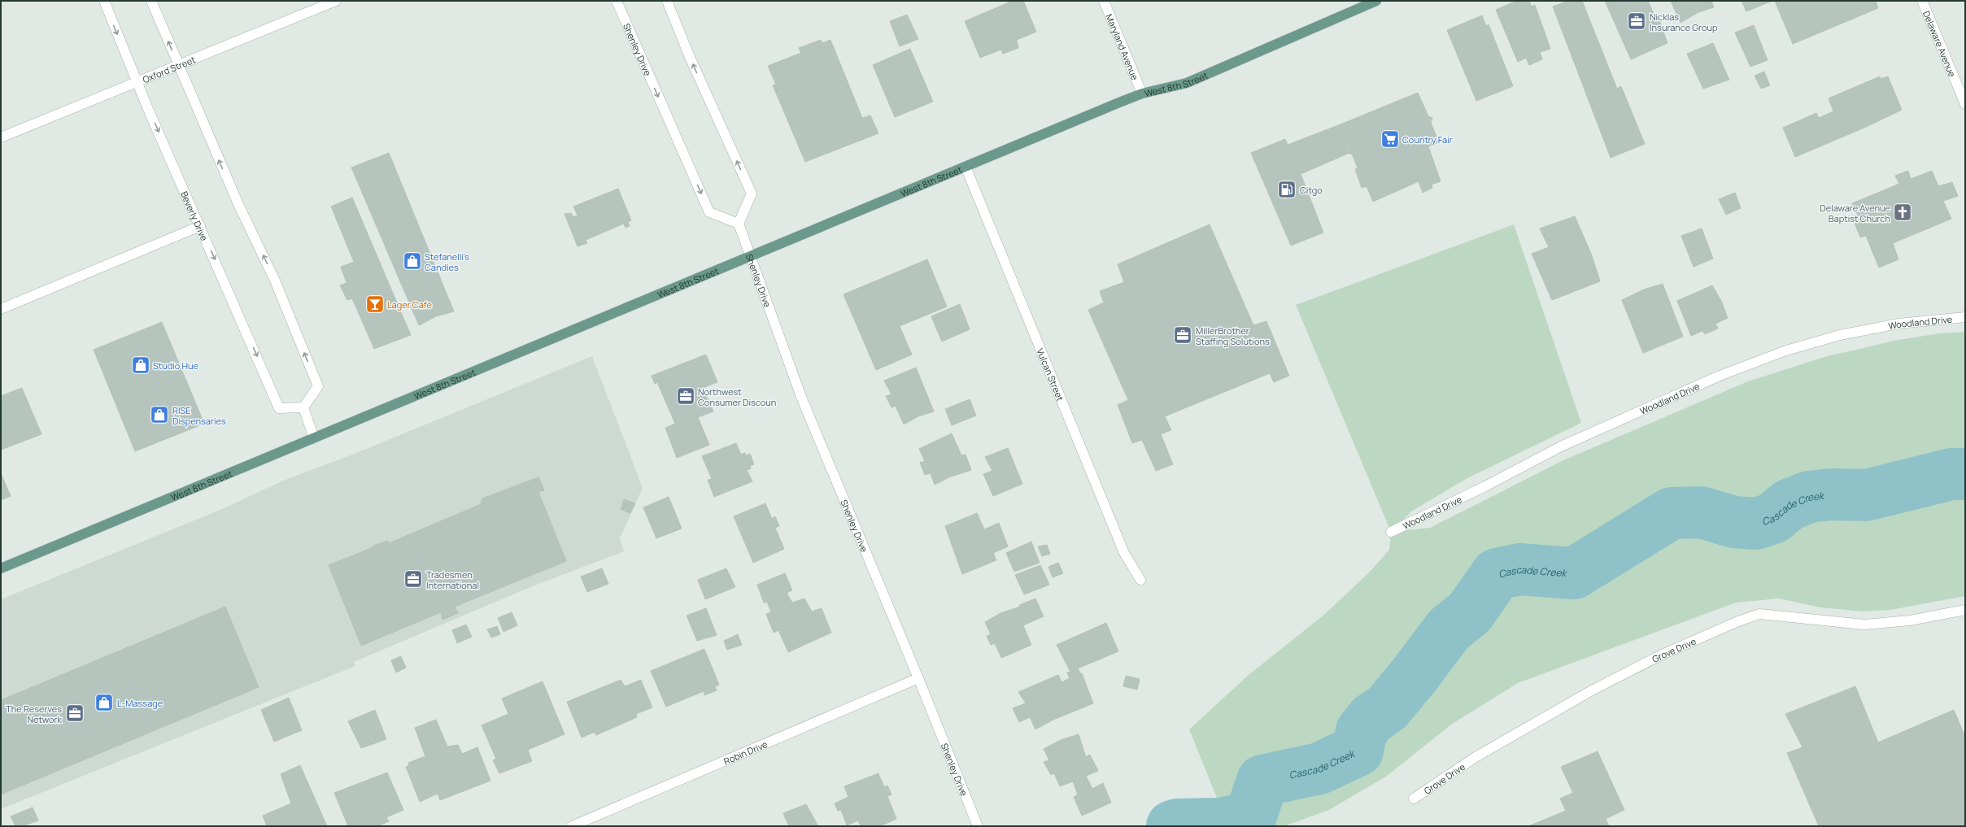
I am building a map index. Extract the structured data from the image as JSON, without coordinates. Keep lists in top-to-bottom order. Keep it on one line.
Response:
{"streets":{"main road":["West 8th Street"],"street":["Delaware Avenue","Maryland Avenue","Shenley Drive","Oxford Street","Beverly Drive","Woodland Drive","Vulcan Street","Grove Drive","Robin Drive"]},"crossings":[["Maryland Avenue","West 8th Street"],["Shenley Drive","West 8th Street"],["Shenley Drive","Robin Drive"],["Oxford Street","Beverly Drive"],["West 8th Street","Vulcan Street"]],"water":["Cascade Creek"],"places":{"office":["Nicklas Insurance Group","MillerBrother Staffing Solutions","Northwest Consumer Discoun","Tradesmen International","The Reserves Network"],"supermarket":["Country Fair"],"fuel station":["Citgo"],"church":["Delaware Avenue Baptist Church"],"shop":["Stefanelli's Candies","Studio Hue","RISE Dispensaries","L-Massage"],"bar":["Lager Cafe"]}}
